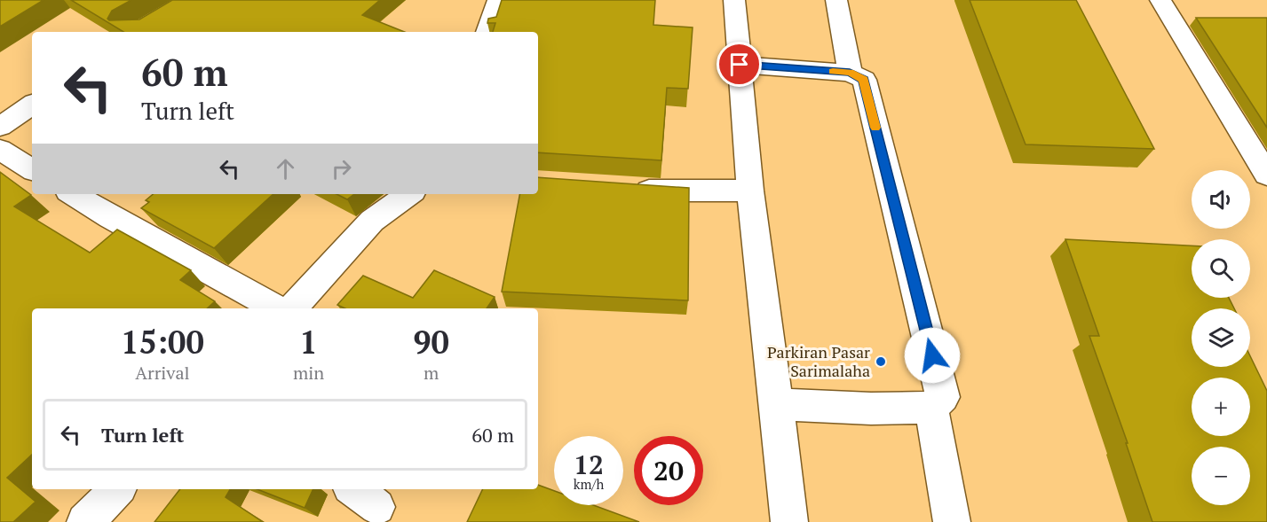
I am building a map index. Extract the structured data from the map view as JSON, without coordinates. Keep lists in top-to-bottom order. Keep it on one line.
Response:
{"places":["Parkiran Pasar Sarimalaha"],"page":{"turn":["60 m","Turn left"],"map_buttons":["+","−"],"eta":["15:00","Arrival","1","min","90","m"],"list":[{"name":"Turn left","value":"60 m"}],"speed":"12 km/h","limit":"20"}}
